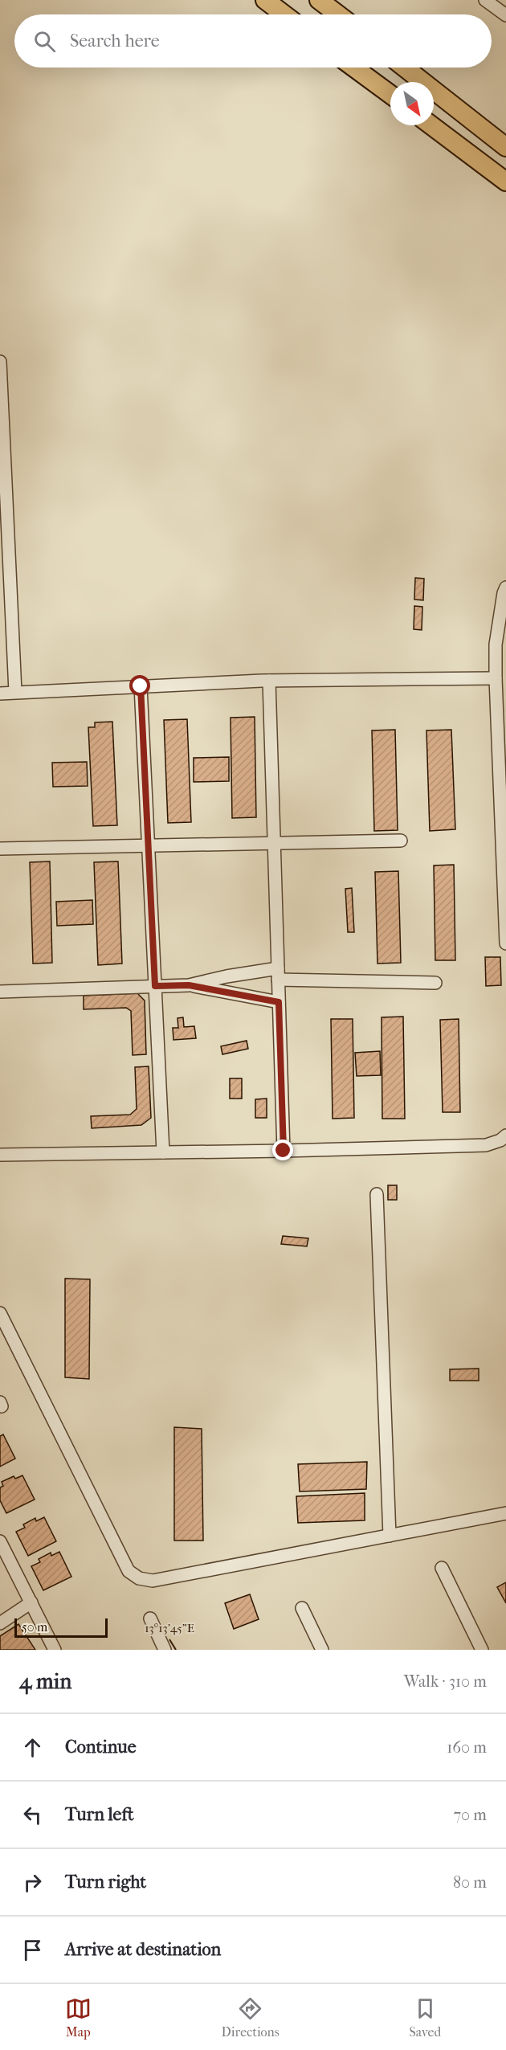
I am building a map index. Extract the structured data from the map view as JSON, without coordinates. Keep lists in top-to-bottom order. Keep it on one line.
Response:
{"scale_bar":"50 m","north":"bottom right","page":{"search":"Search here","scale":"50 m","heading":["4 min","Walk · 310 m"],"list":[["Continue","160 m"],["Turn left","70 m"],["Turn right","80 m"],"Arrive at destination"],"nav":["Map","Directions","Saved"]},"coordinates":["13°13'45\"E"]}
